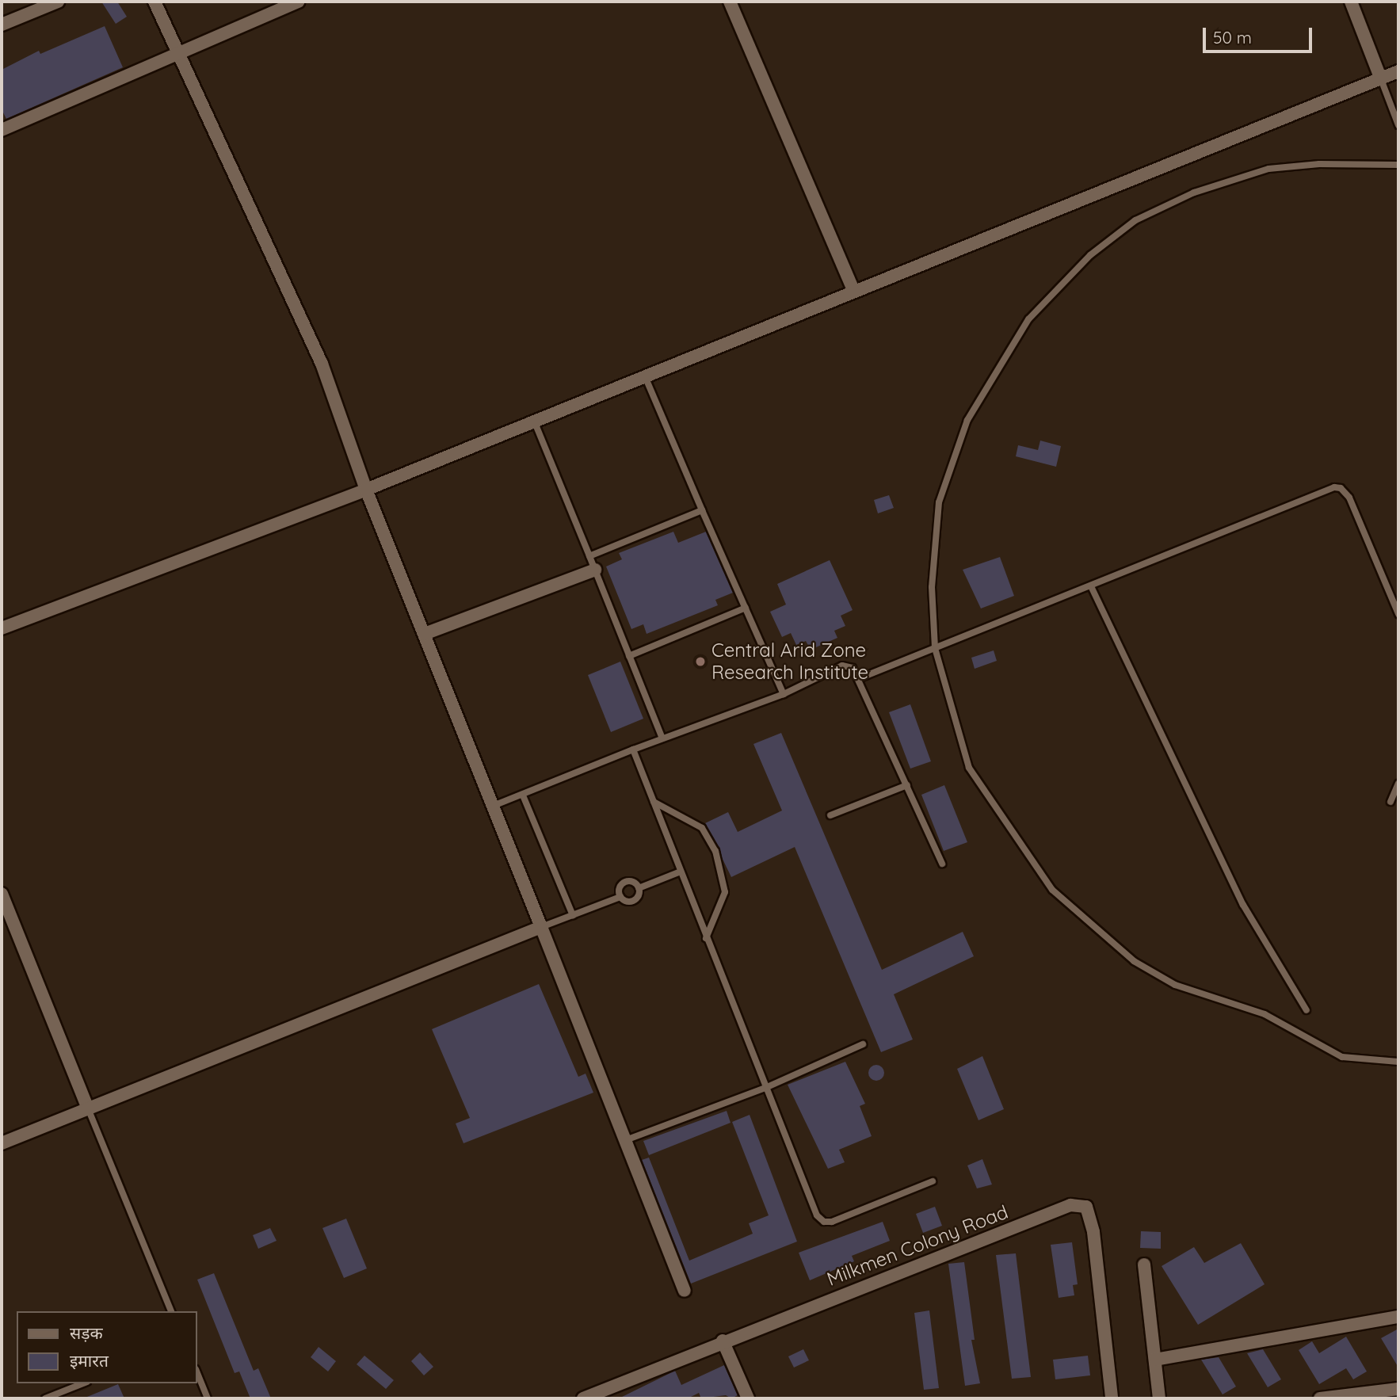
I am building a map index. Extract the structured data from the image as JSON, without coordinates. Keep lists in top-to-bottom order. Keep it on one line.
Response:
{"streets":{"street":["Milkmen Colony Road"]},"places":["Central Arid Zone Research Institute"],"legend":["सड़क","इमारत"],"scale_bar":"50 m"}
